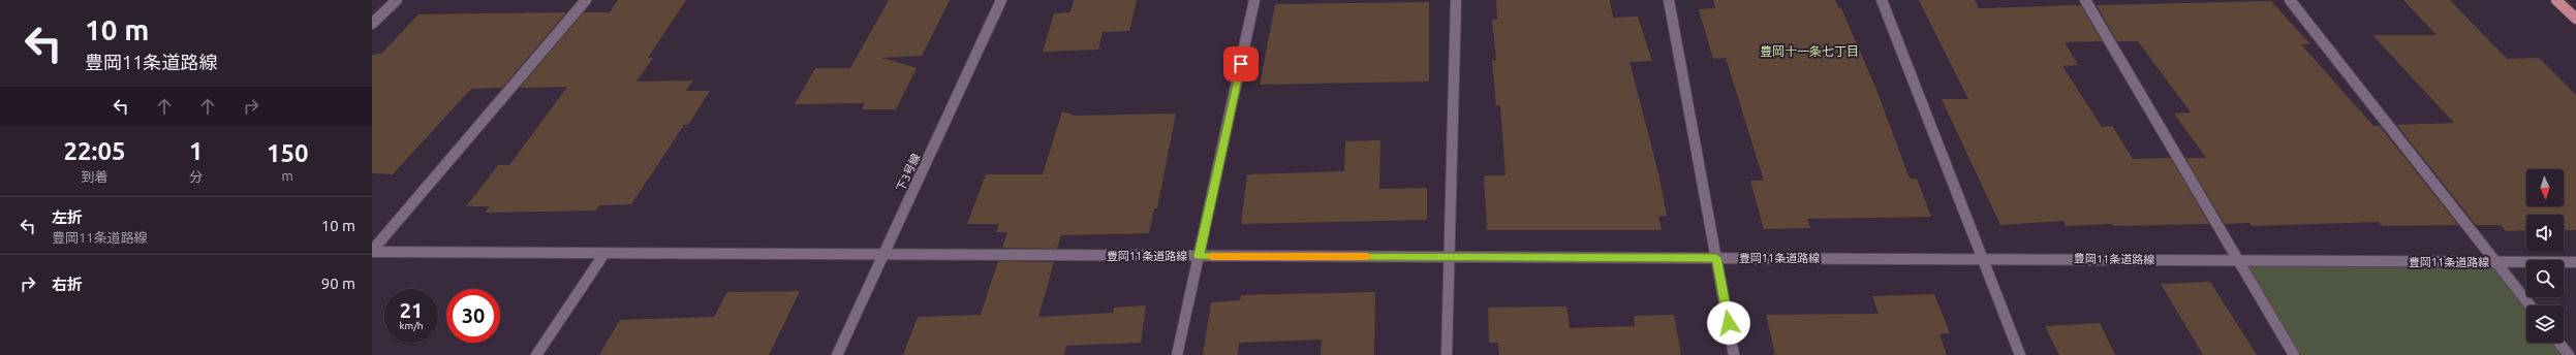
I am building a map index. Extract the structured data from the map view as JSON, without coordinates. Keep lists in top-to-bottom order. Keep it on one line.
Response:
{"streets":{"street":["下3号線","豊岡11条道路線"]},"crossings":[["下3号線","豊岡11条道路線"]],"districts":["豊岡十一条七丁目"],"north":"bottom","page":{"turn":["10 m","豊岡11条道路線"],"eta":["22:05","到着","1","分","150","m"],"list":[{"name":"左折","note":"豊岡11条道路線","value":"10 m"},{"name":"右折","value":"90 m"}],"speed":"21 km/h","limit":"30"}}
